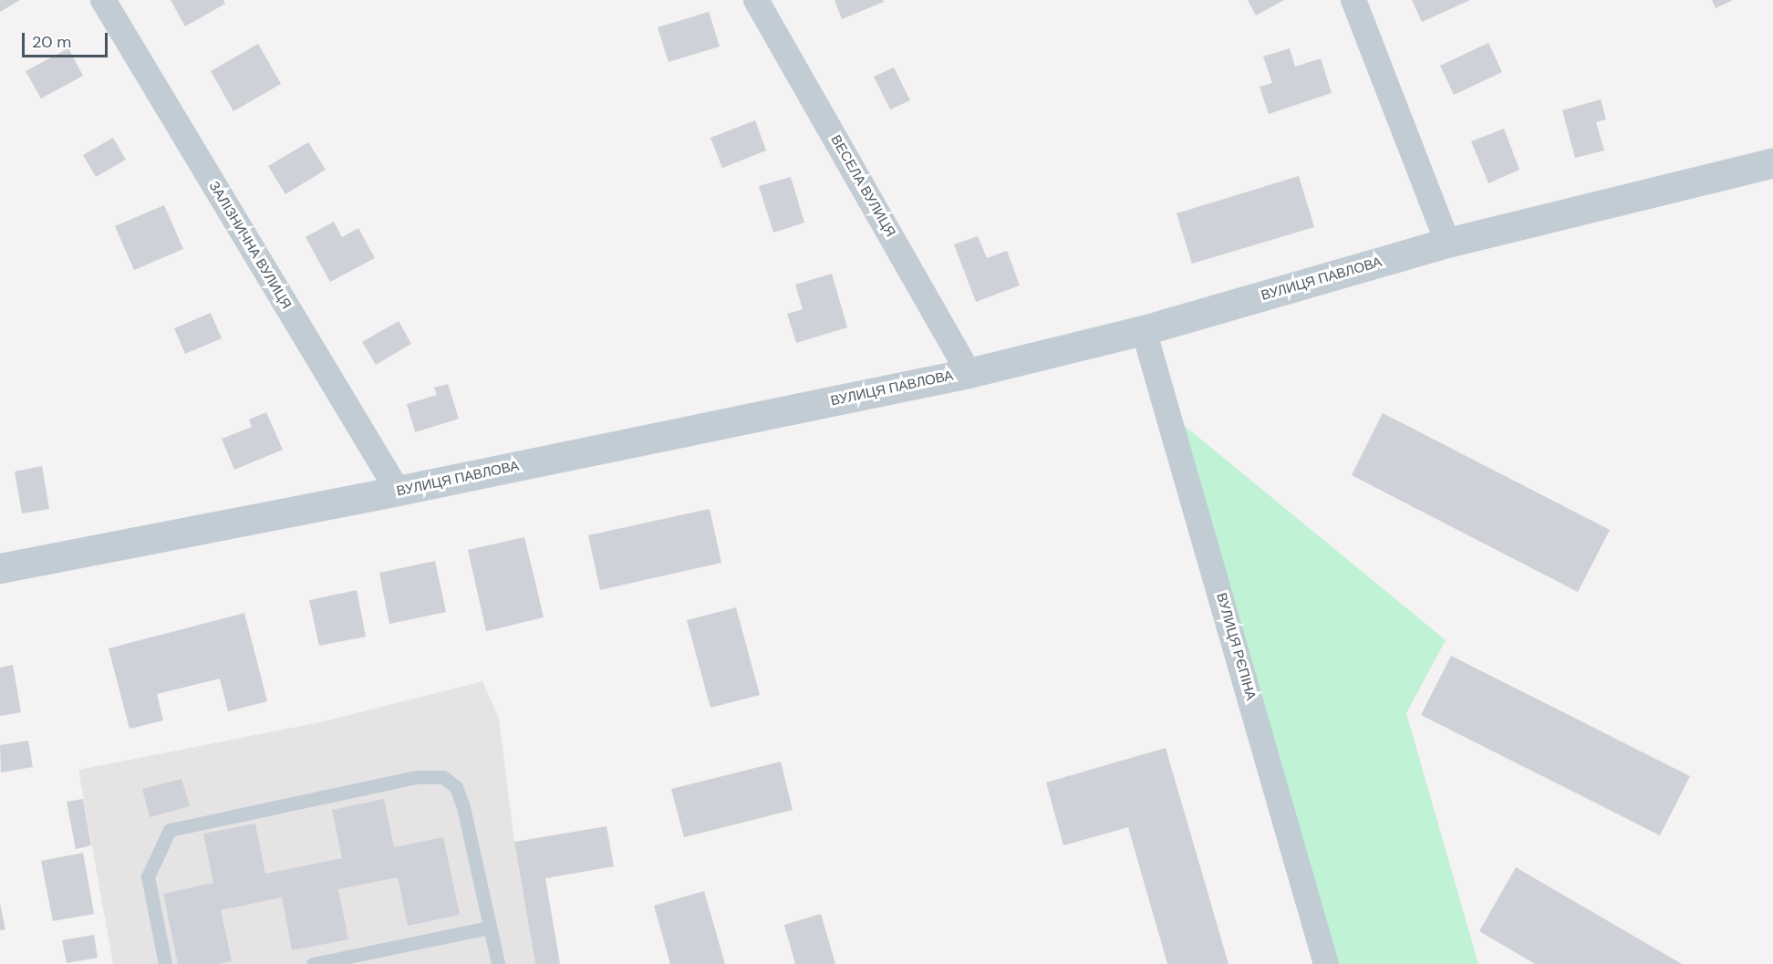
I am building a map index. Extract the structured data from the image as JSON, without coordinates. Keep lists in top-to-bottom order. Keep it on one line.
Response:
{"streets":{"street":["ВЕСЕЛА ВУЛИЦЯ","ЗАЛІЗНИЧНА ВУЛИЦЯ","ВУЛИЦЯ ПАВЛОВА","ВУЛИЦЯ РЄПІНА"]},"crossings":[["ВЕСЕЛА ВУЛИЦЯ","ВУЛИЦЯ ПАВЛОВА"],["ЗАЛІЗНИЧНА ВУЛИЦЯ","ВУЛИЦЯ ПАВЛОВА"],["ВУЛИЦЯ ПАВЛОВА","ВУЛИЦЯ РЄПІНА"]],"scale_bar":"20 m"}
